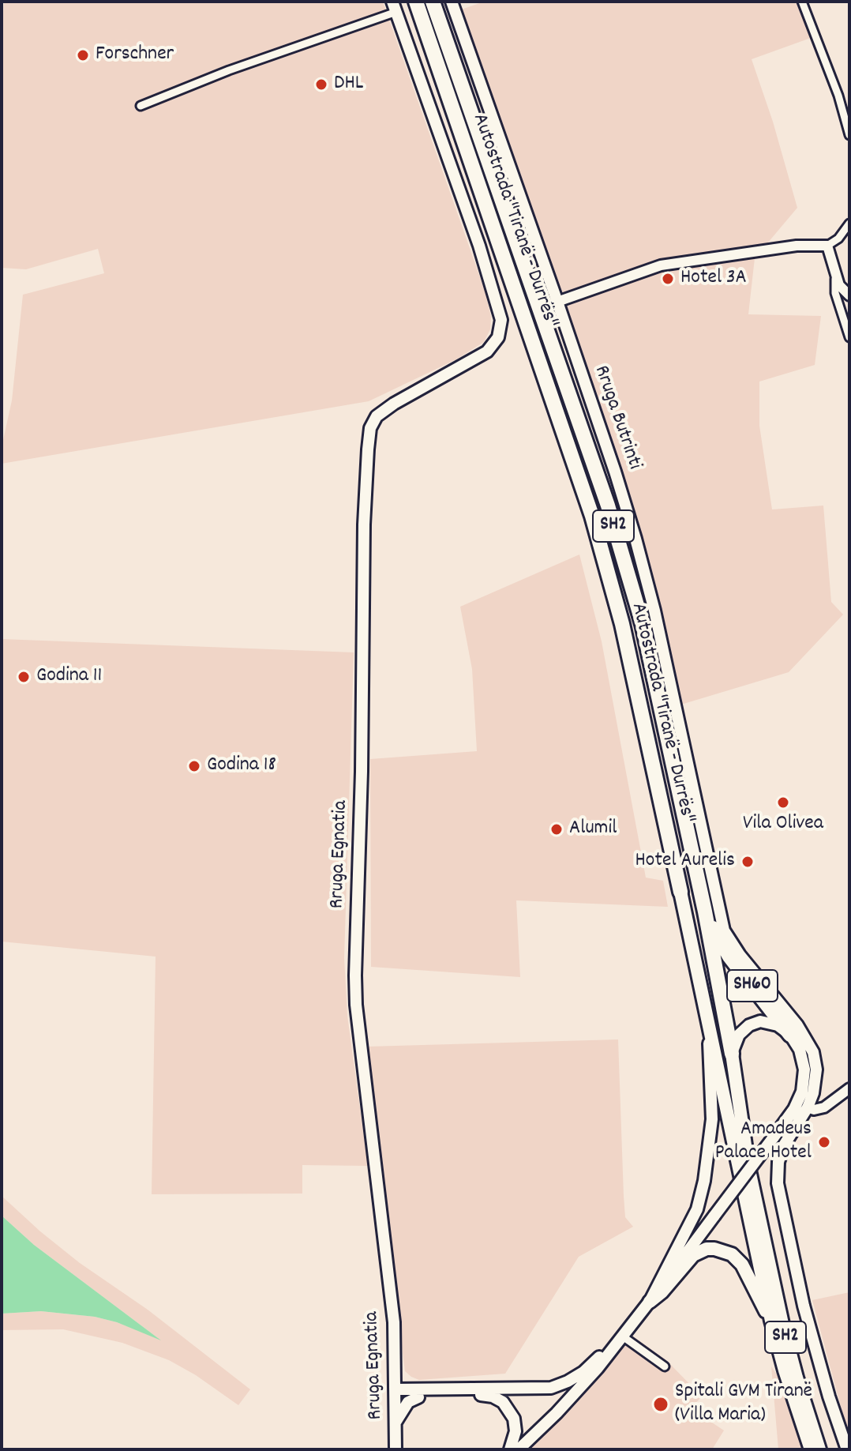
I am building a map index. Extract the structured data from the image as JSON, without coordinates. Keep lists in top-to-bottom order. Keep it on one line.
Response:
{"streets":{"highway":["Autostrada \"Tiranë - Durrës\"","SH2","SH60"],"main road":["Rruga Butrinti","Rruga Egnatia"]},"crossings":[["Rruga Butrinti","SH60"]],"places":["Forschner","DHL","Hotel 3A","Godina 11","Godina 18","Vila Olivea","Alumil","Hotel Aurelis","Amadeus Palace Hotel","Spitali GVM Tiranë (Villa Maria)"]}
